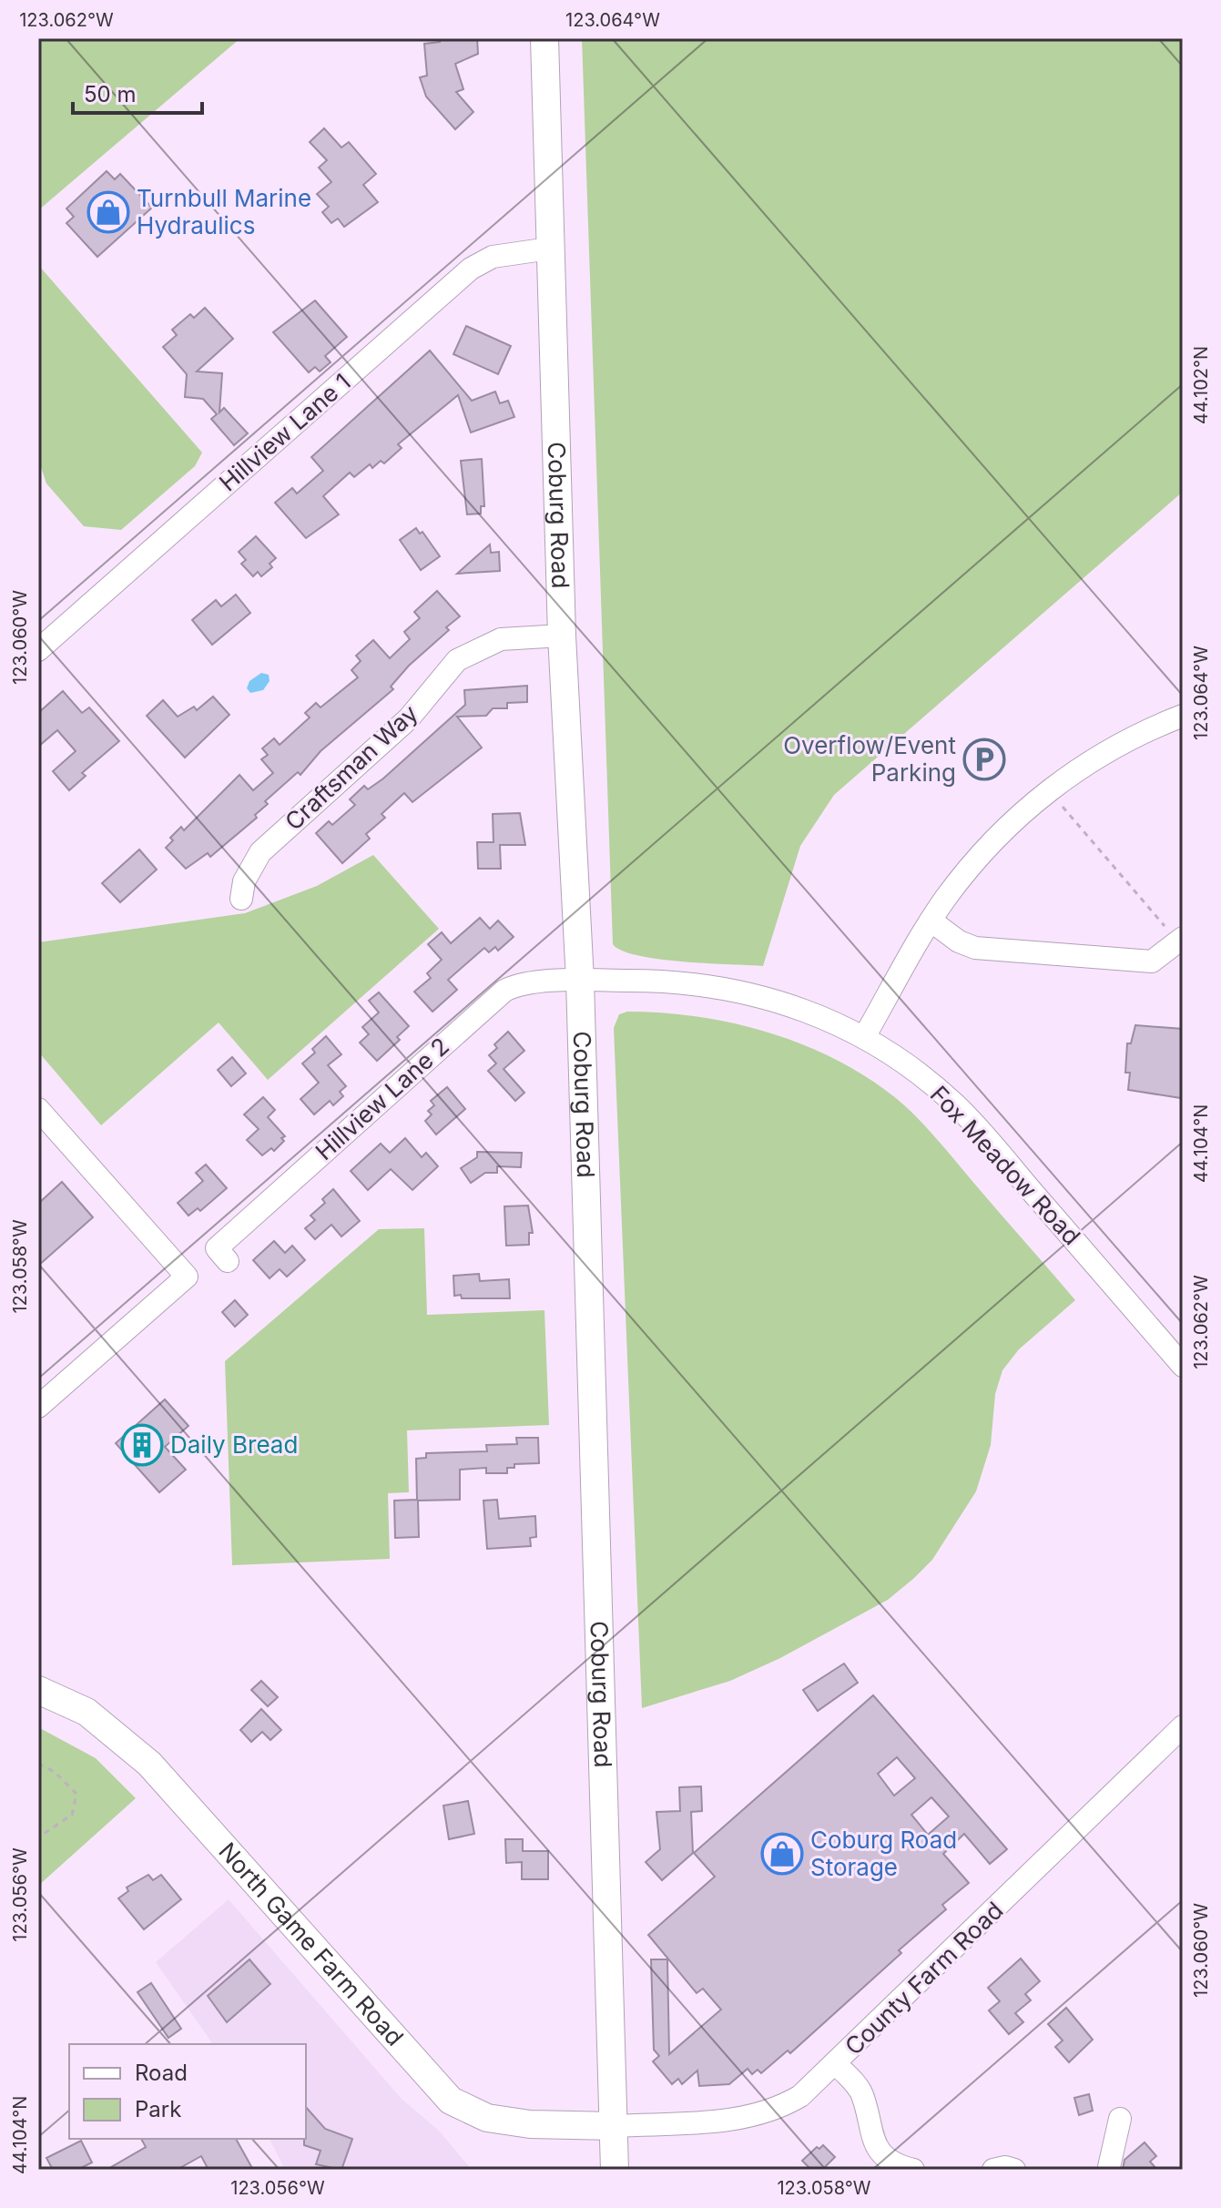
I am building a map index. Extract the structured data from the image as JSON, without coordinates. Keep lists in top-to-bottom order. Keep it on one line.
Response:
{"streets":{"main road":["Coburg Road","North Game Farm Road"],"street":["Hillview Lane 1","Craftsman Way","Hillview Lane 2","Fox Meadow Road","County Farm Road"]},"crossings":[["Hillview Lane 1","Coburg Road"],["Coburg Road","Craftsman Way"],["Coburg Road","Hillview Lane 2"],["Coburg Road","Fox Meadow Road"],["Coburg Road","North Game Farm Road"],["Coburg Road","County Farm Road"],["Hillview Lane 2","Fox Meadow Road"],["North Game Farm Road","County Farm Road"]],"places":{"shop":["Turnbull Marine Hydraulics","Coburg Road Storage"],"parking":["Overflow/Event Parking"],"building":["Daily Bread"]},"legend":["Road","Park"],"scale_bar":"50 m","coordinates":["123.062°W","123.064°W","44.102°N","123.060°W","44.104°N","123.058°W","123.056°W"]}
